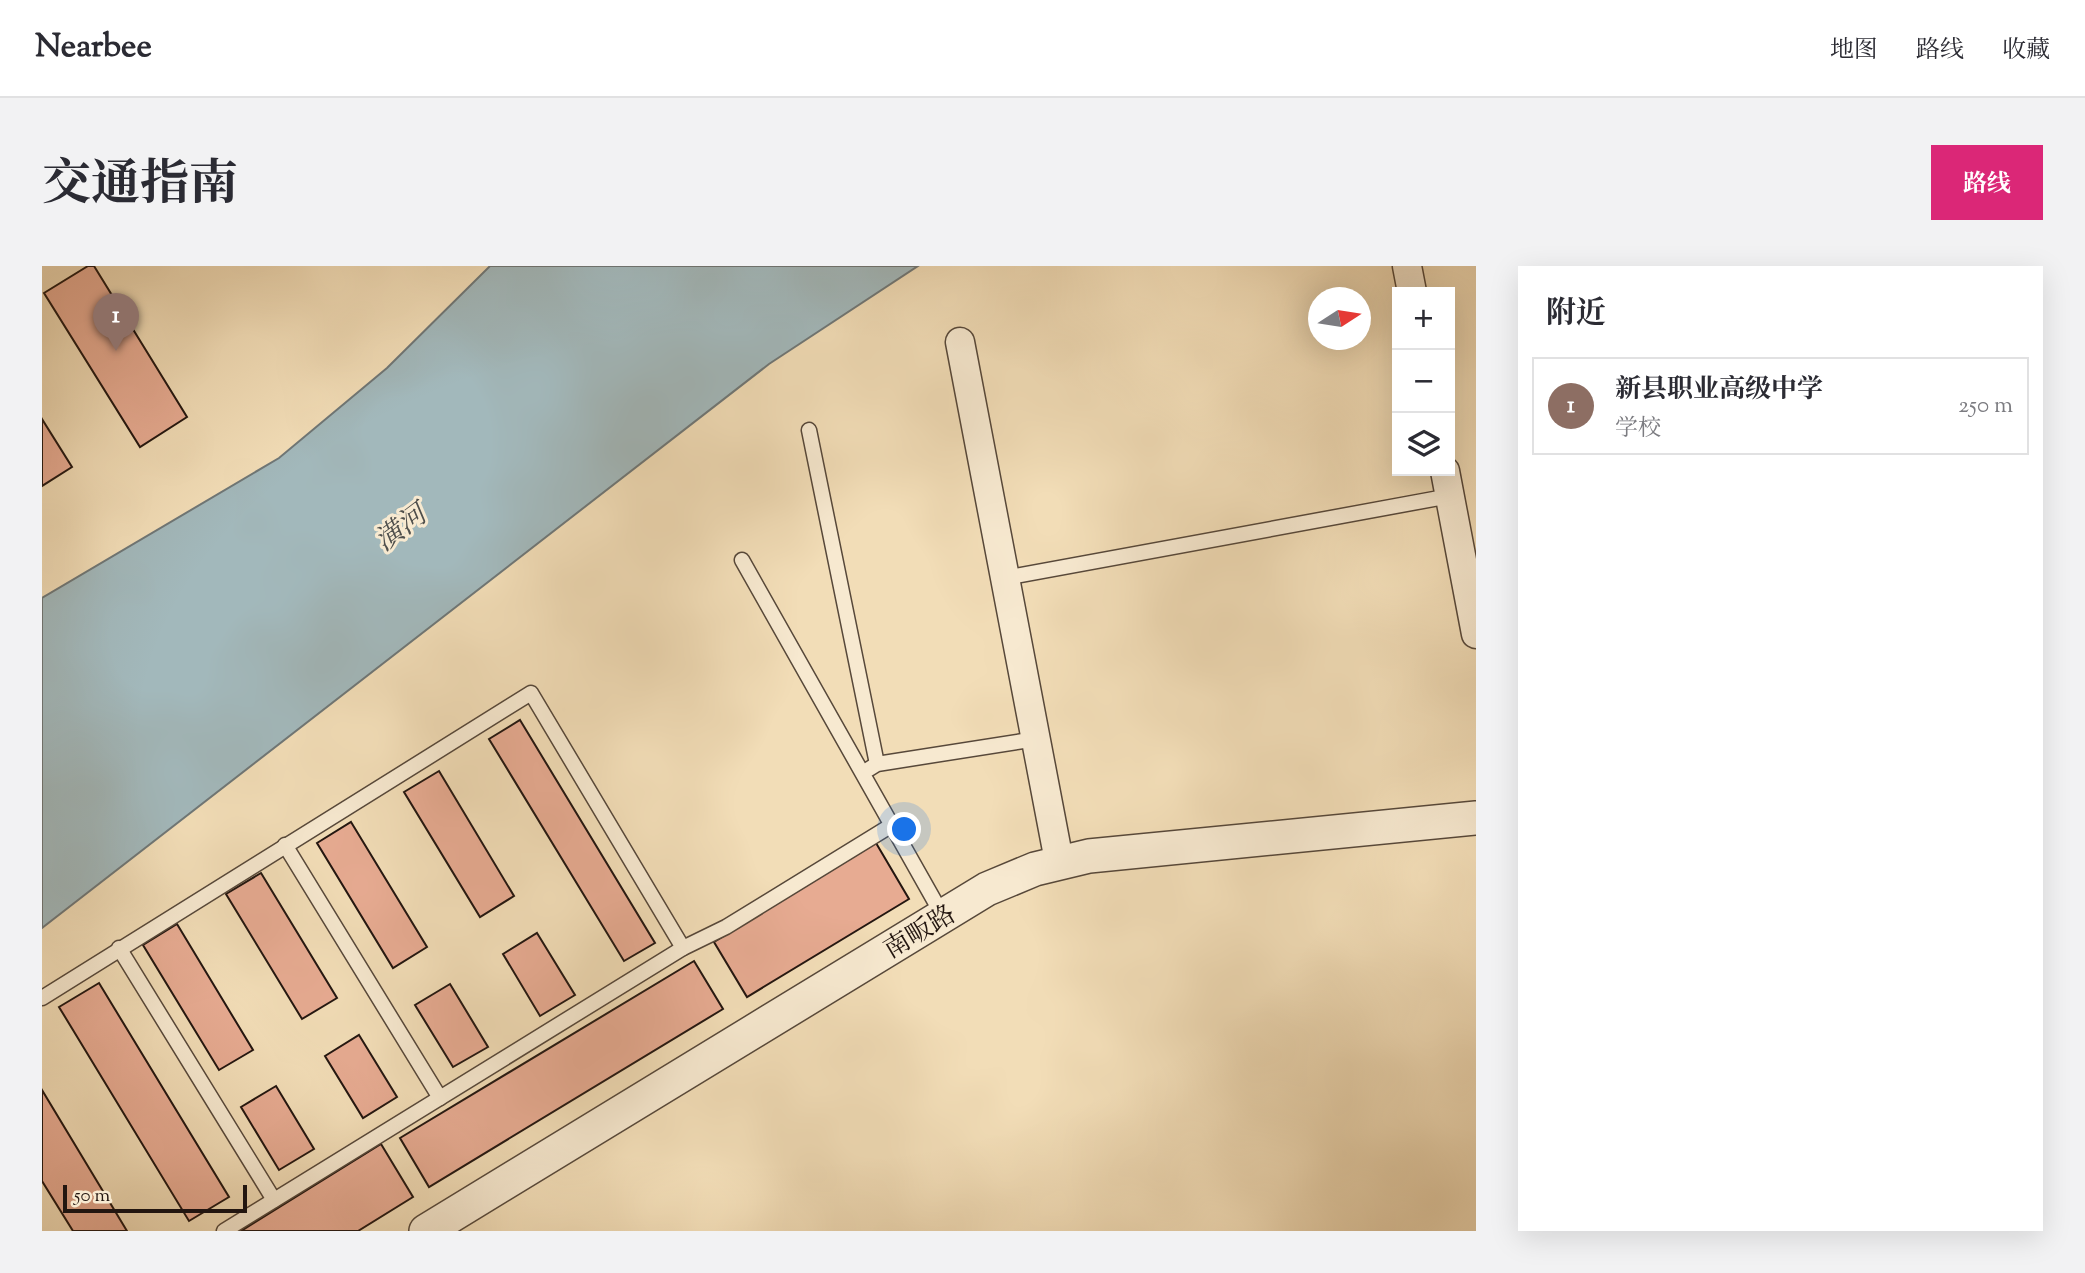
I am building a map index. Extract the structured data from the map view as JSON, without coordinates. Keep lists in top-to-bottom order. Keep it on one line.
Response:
{"streets":{"street":["南畈路"]},"water":["潢河"],"scale_bar":"50 m","north":"right","page":{"header":"Nearbee","nav":["地图","路线","收藏"],"title":"交通指南","buttons":"路线","heading":"附近","map_buttons":["+","−"],"pins":"1","list":[{"mark":"1","name":"新县职业高级中学","note":"学校","value":"250 m"}],"scale":"50 m"}}
